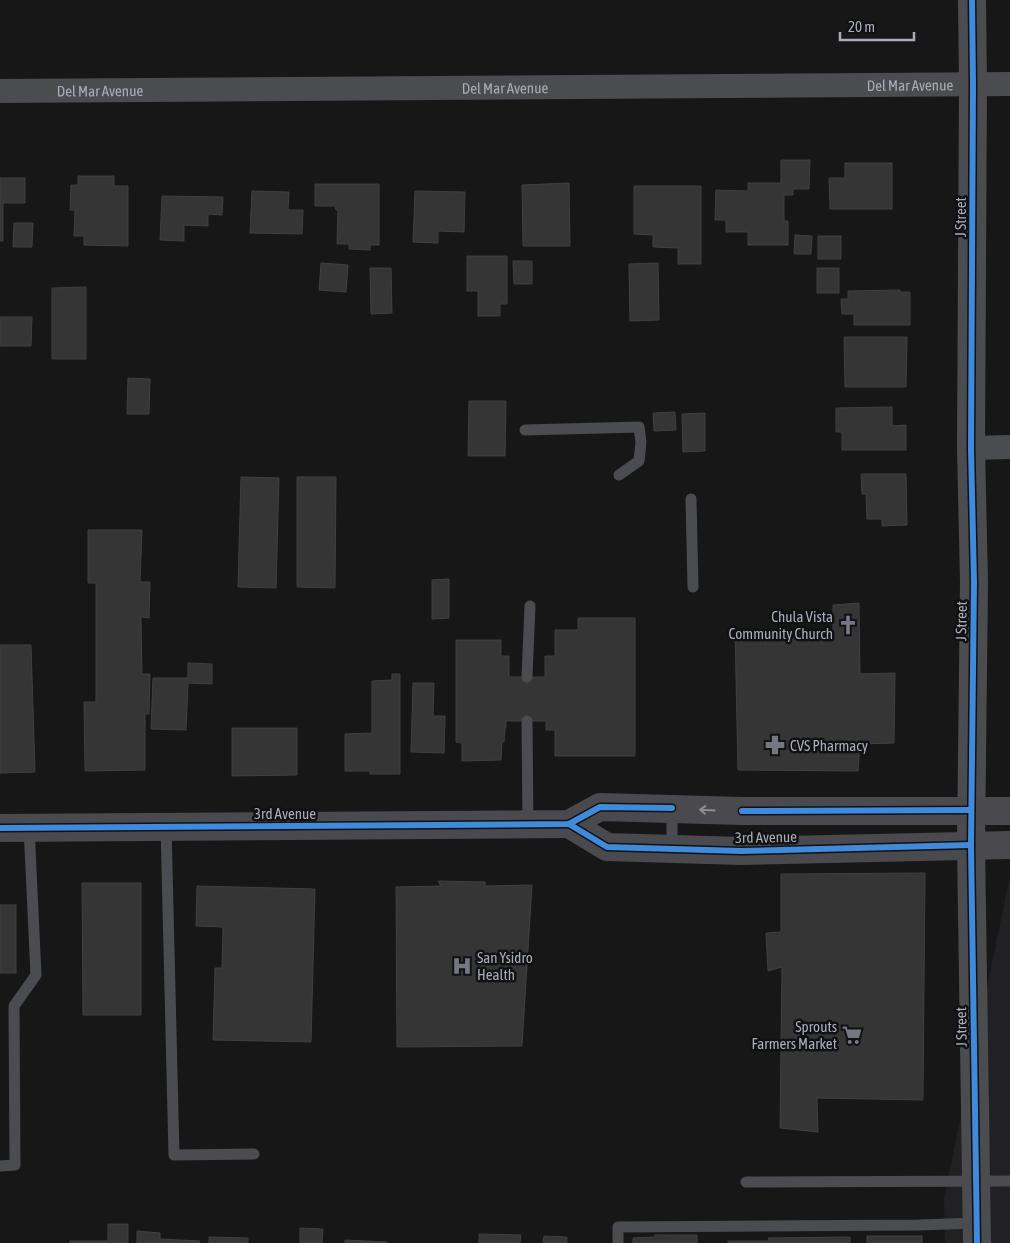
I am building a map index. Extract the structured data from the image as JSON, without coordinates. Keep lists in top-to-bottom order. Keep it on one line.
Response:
{"streets":{"main road":["3rd Avenue"],"street":["Del Mar Avenue","J Street"]},"crossings":[["Del Mar Avenue","J Street"],["J Street","3rd Avenue"]],"places":{"church":["Chula Vista Community Church"],"pharmacy":["CVS Pharmacy"],"hospital":["San Ysidro Health"],"supermarket":["Sprouts Farmers Market"]},"scale_bar":"20 m"}
